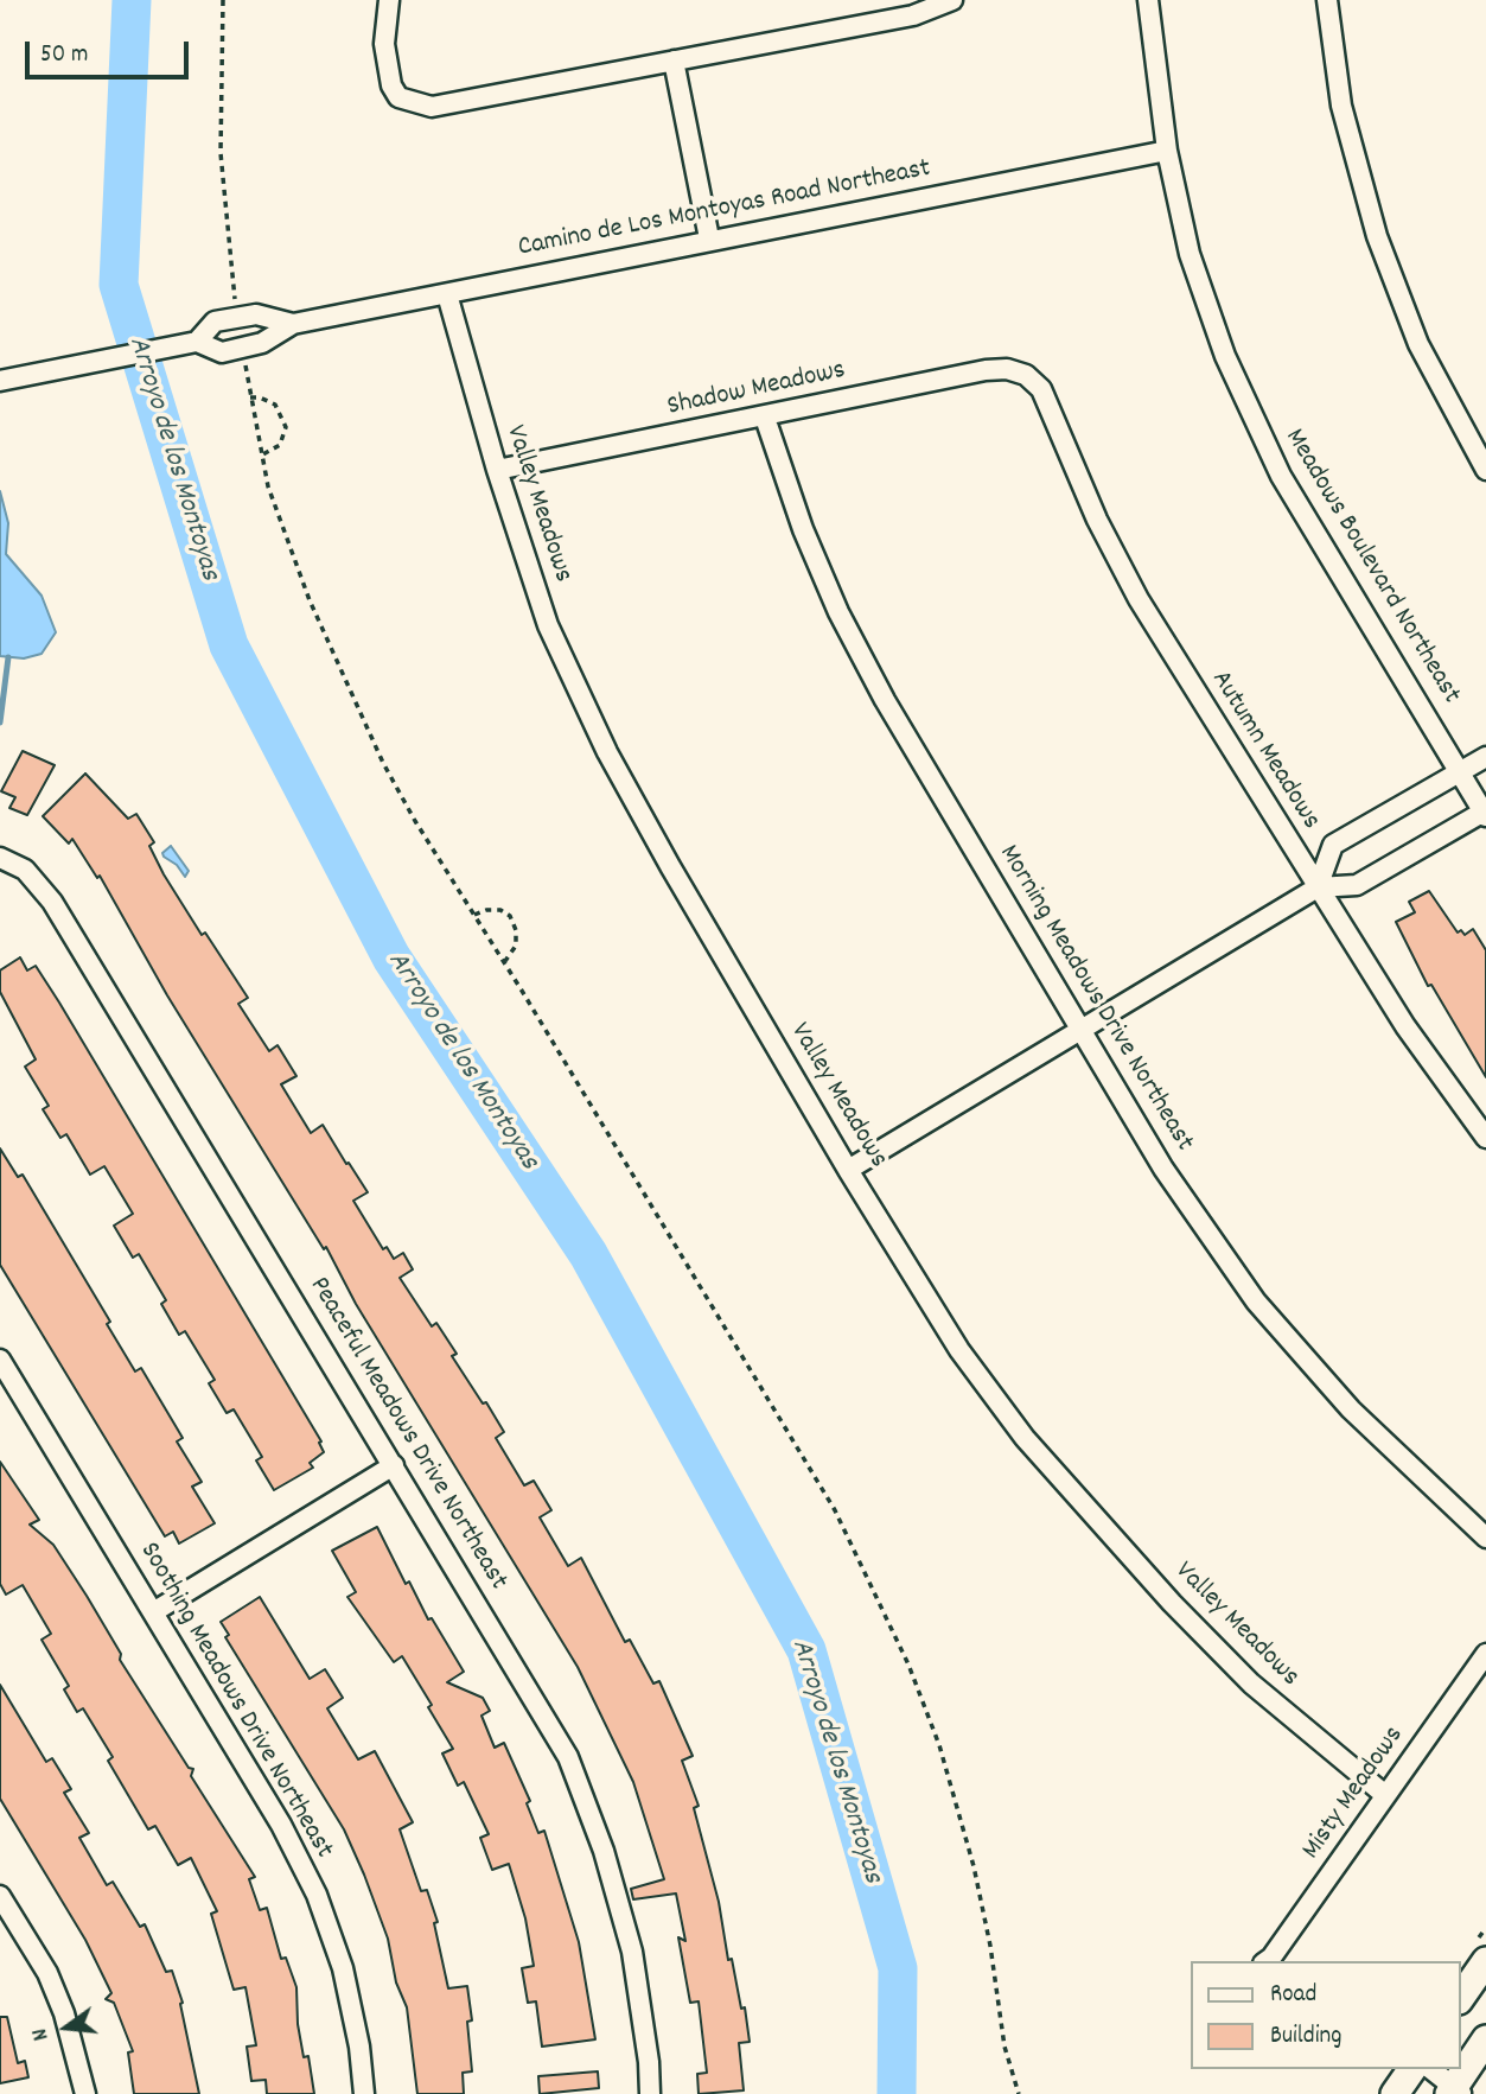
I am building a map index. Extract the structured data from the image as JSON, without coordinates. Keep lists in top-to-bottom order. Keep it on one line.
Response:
{"streets":{"street":["Camino de Los Montoyas Road Northeast","Shadow Meadows","Valley Meadows","Meadows Boulevard Northeast","Autumn Meadows","Morning Meadows Drive Northeast","Peaceful Meadows Drive Northeast","Soothing Meadows Drive Northeast","Misty Meadows"]},"crossings":[["Camino de Los Montoyas Road Northeast","Valley Meadows"],["Camino de Los Montoyas Road Northeast","Meadows Boulevard Northeast"],["Shadow Meadows","Valley Meadows"],["Shadow Meadows","Autumn Meadows"],["Shadow Meadows","Morning Meadows Drive Northeast"],["Valley Meadows","Misty Meadows"]],"water":["Arroyo de los Montoyas"],"legend":["Road","Building"],"scale_bar":"50 m","north":"left"}
